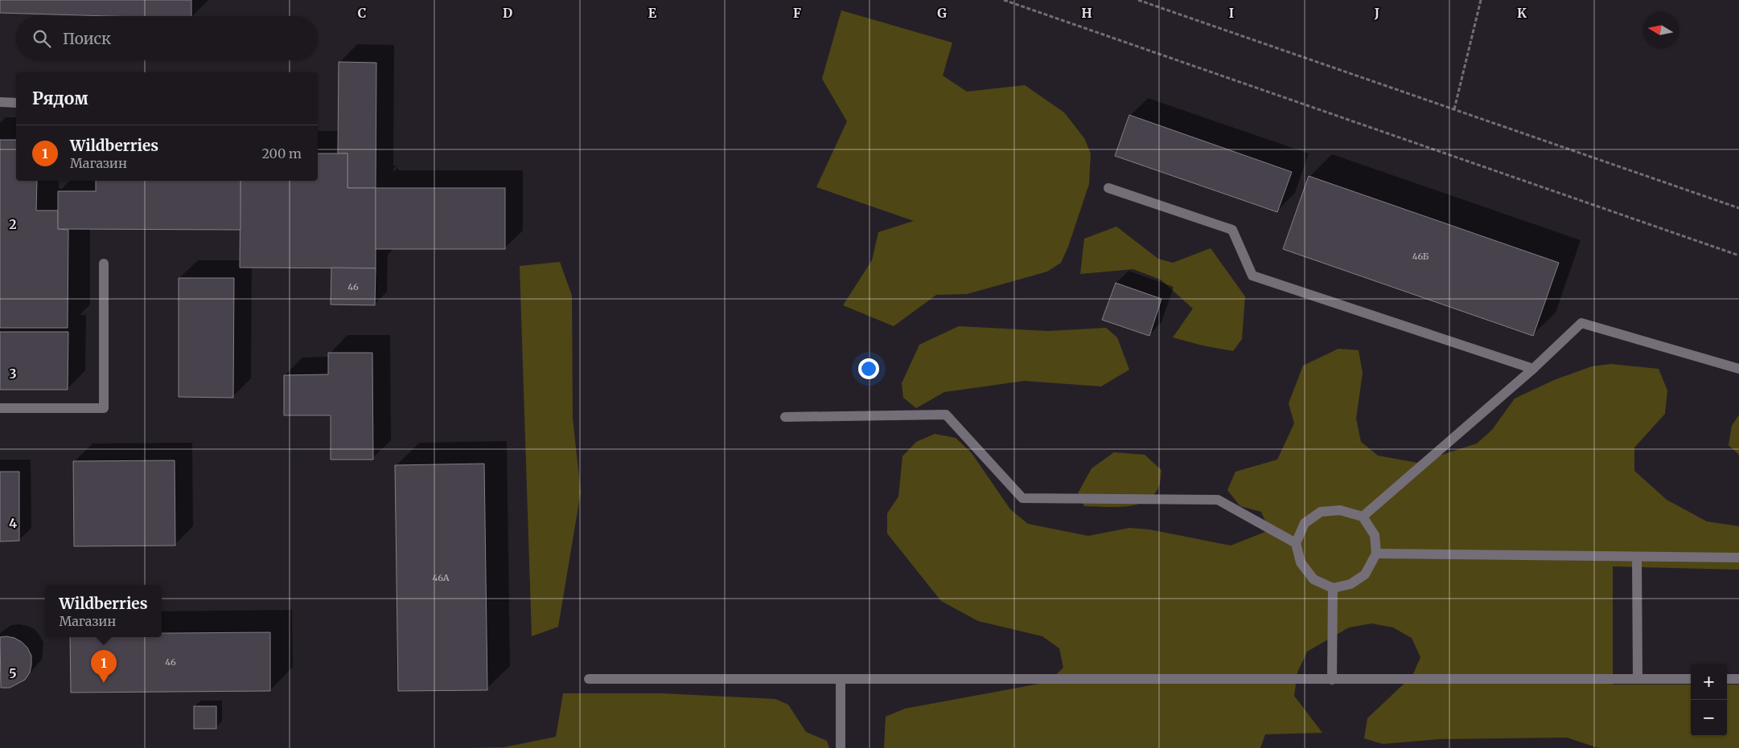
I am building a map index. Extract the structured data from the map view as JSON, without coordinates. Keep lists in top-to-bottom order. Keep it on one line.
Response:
{"house_numbers":["46Б","46","46А","46"],"north":"left","page":{"search":"Поиск","heading":"Рядом","list":[{"mark":"1","name":"Wildberries","note":"Магазин","value":"200 m"}],"popup":["Wildberries","Магазин"],"pins":"1","map_buttons":["+","−"]},"grid":{"columns":["C","D","E","F","G","H","I","J","K"],"rows":["2","3","4","5"]}}
